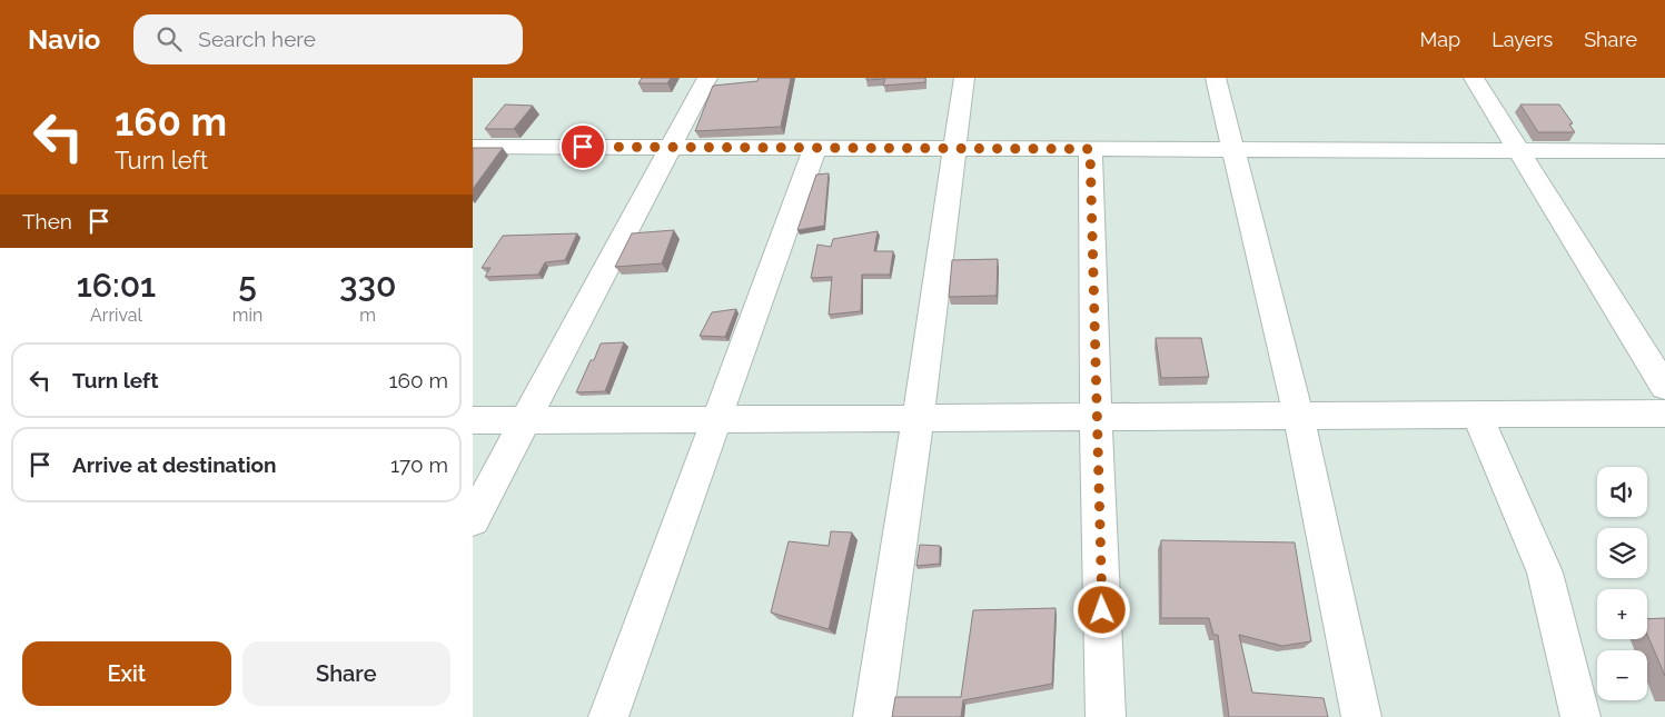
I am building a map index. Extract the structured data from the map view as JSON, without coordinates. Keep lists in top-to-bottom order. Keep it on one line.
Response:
{"page":{"header":"Navio","search":"Search here","nav":["Map","Layers","Share"],"turn":["160 m","Turn left"],"then":"Then","eta":["16:01","Arrival","5","min","330","m"],"list":[{"name":"Turn left","value":"160 m"},{"name":"Arrive at destination","value":"170 m"}],"map_buttons":["+","−"],"buttons":["Exit","Share"]}}
